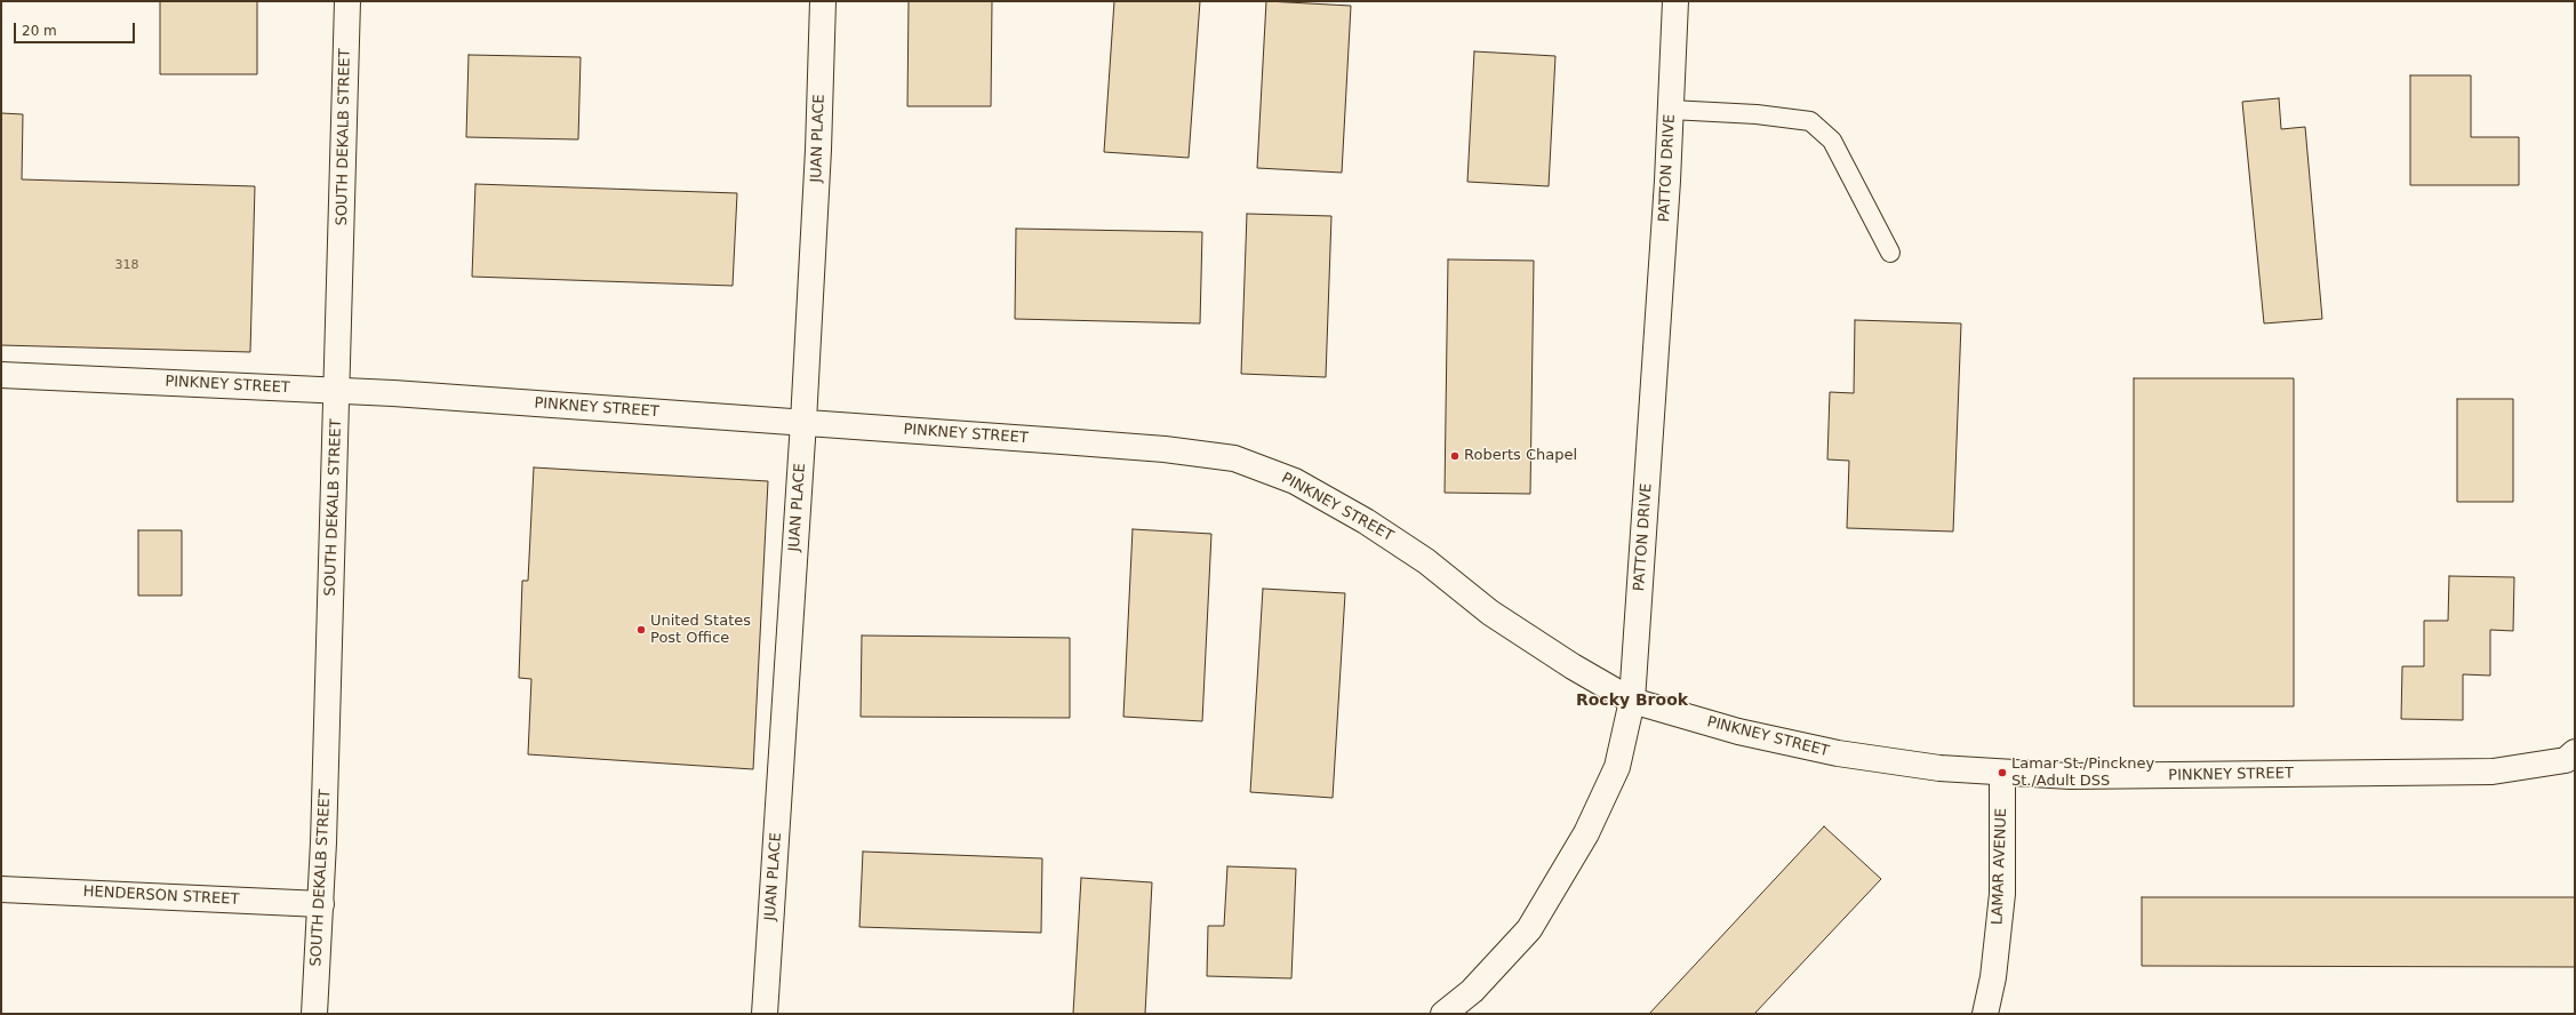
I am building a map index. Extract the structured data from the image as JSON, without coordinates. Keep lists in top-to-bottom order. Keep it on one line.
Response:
{"streets":{"street":["SOUTH DEKALB STREET","JUAN PLACE","PATTON DRIVE","PINKNEY STREET","LAMAR AVENUE","HENDERSON STREET"]},"crossings":[["SOUTH DEKALB STREET","PINKNEY STREET"],["SOUTH DEKALB STREET","HENDERSON STREET"],["JUAN PLACE","PINKNEY STREET"],["PATTON DRIVE","PINKNEY STREET"],["PINKNEY STREET","LAMAR AVENUE"]],"districts":["Rocky Brook"],"places":["Roberts Chapel","United States Post Office","Lamar St./Pinckney St./Adult DSS"],"house_numbers":["318"],"scale_bar":"20 m"}
